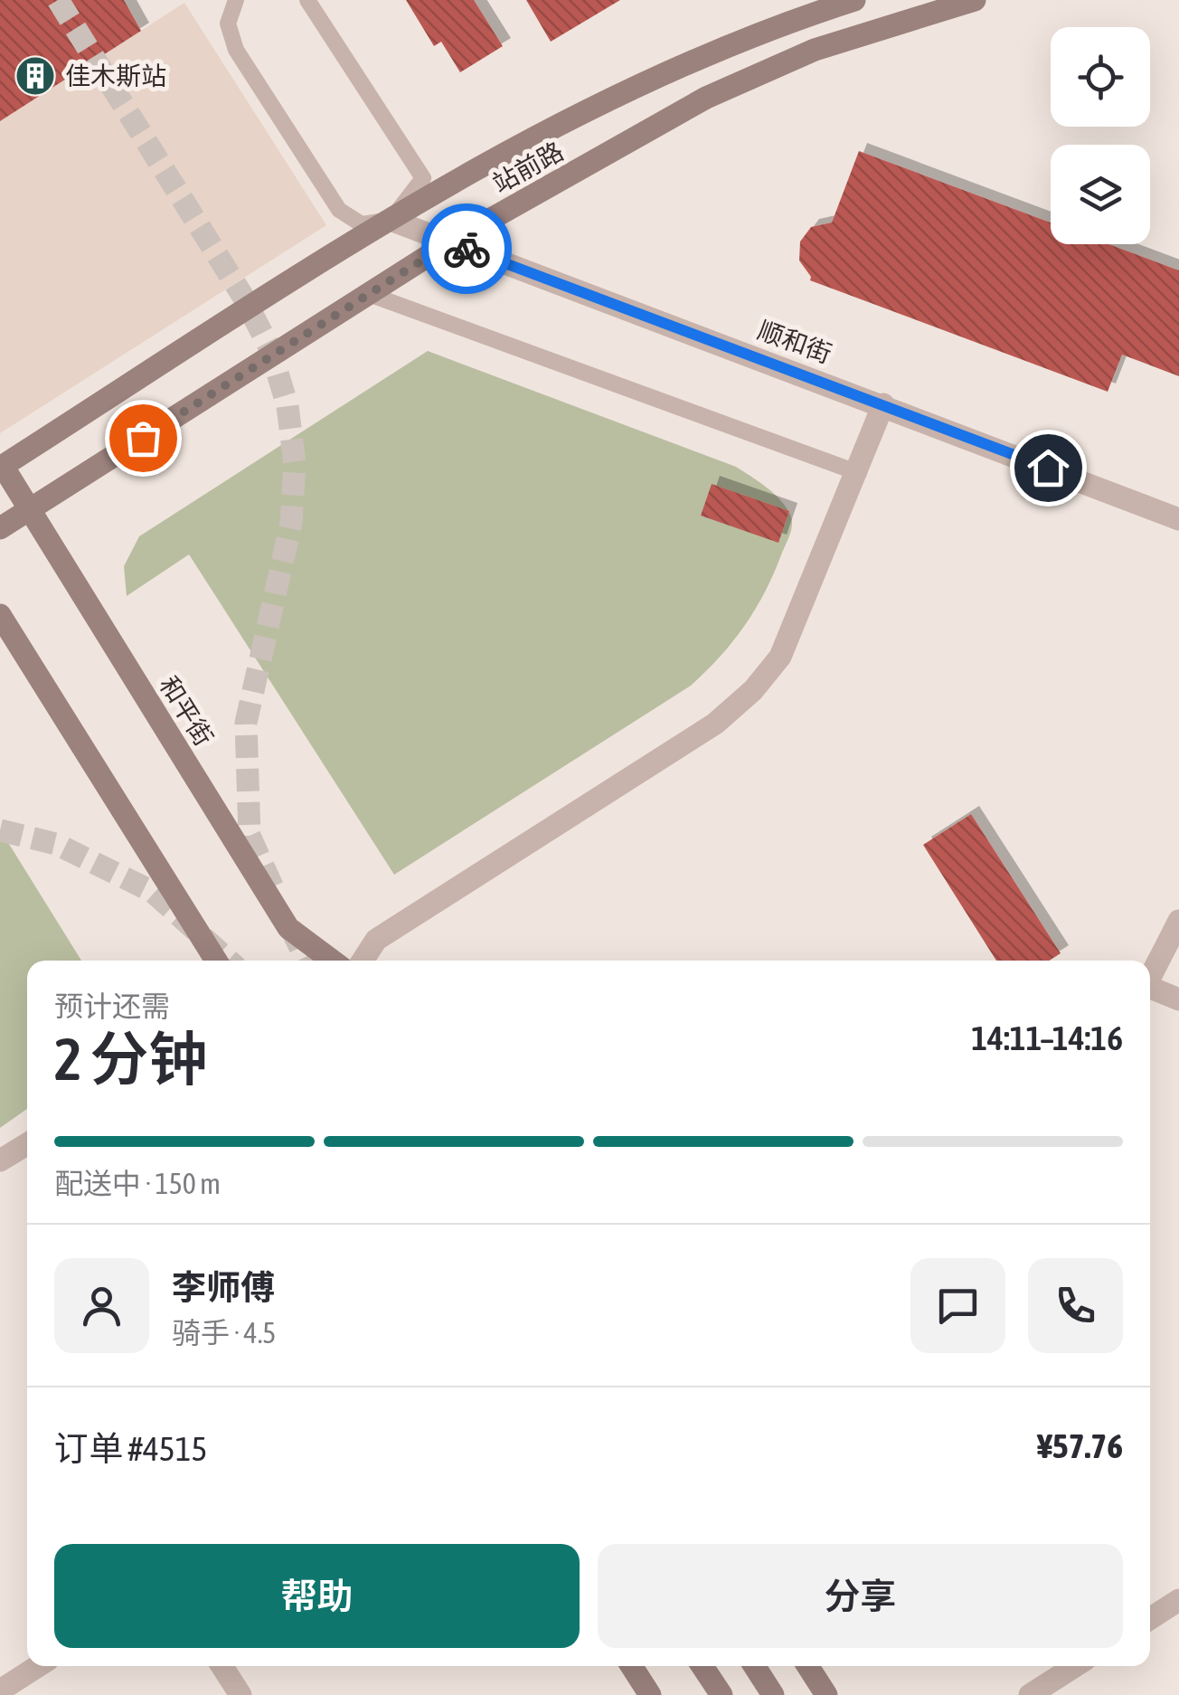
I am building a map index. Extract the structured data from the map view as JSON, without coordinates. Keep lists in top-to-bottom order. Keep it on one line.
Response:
{"streets":{"main road":["站前路","和平街"],"street":["顺和街"]},"crossings":[["站前路","顺和街"],["站前路","和平街"]],"places":{"building":["佳木斯站"]},"page":{"heading":["2 分钟","预计还需","14:11–14:16"],"panel":["李师傅","骑手 · 4.5","订单 #4515","¥57.76"],"bar":"配送中 · 150 m","buttons":["帮助","分享"]}}
